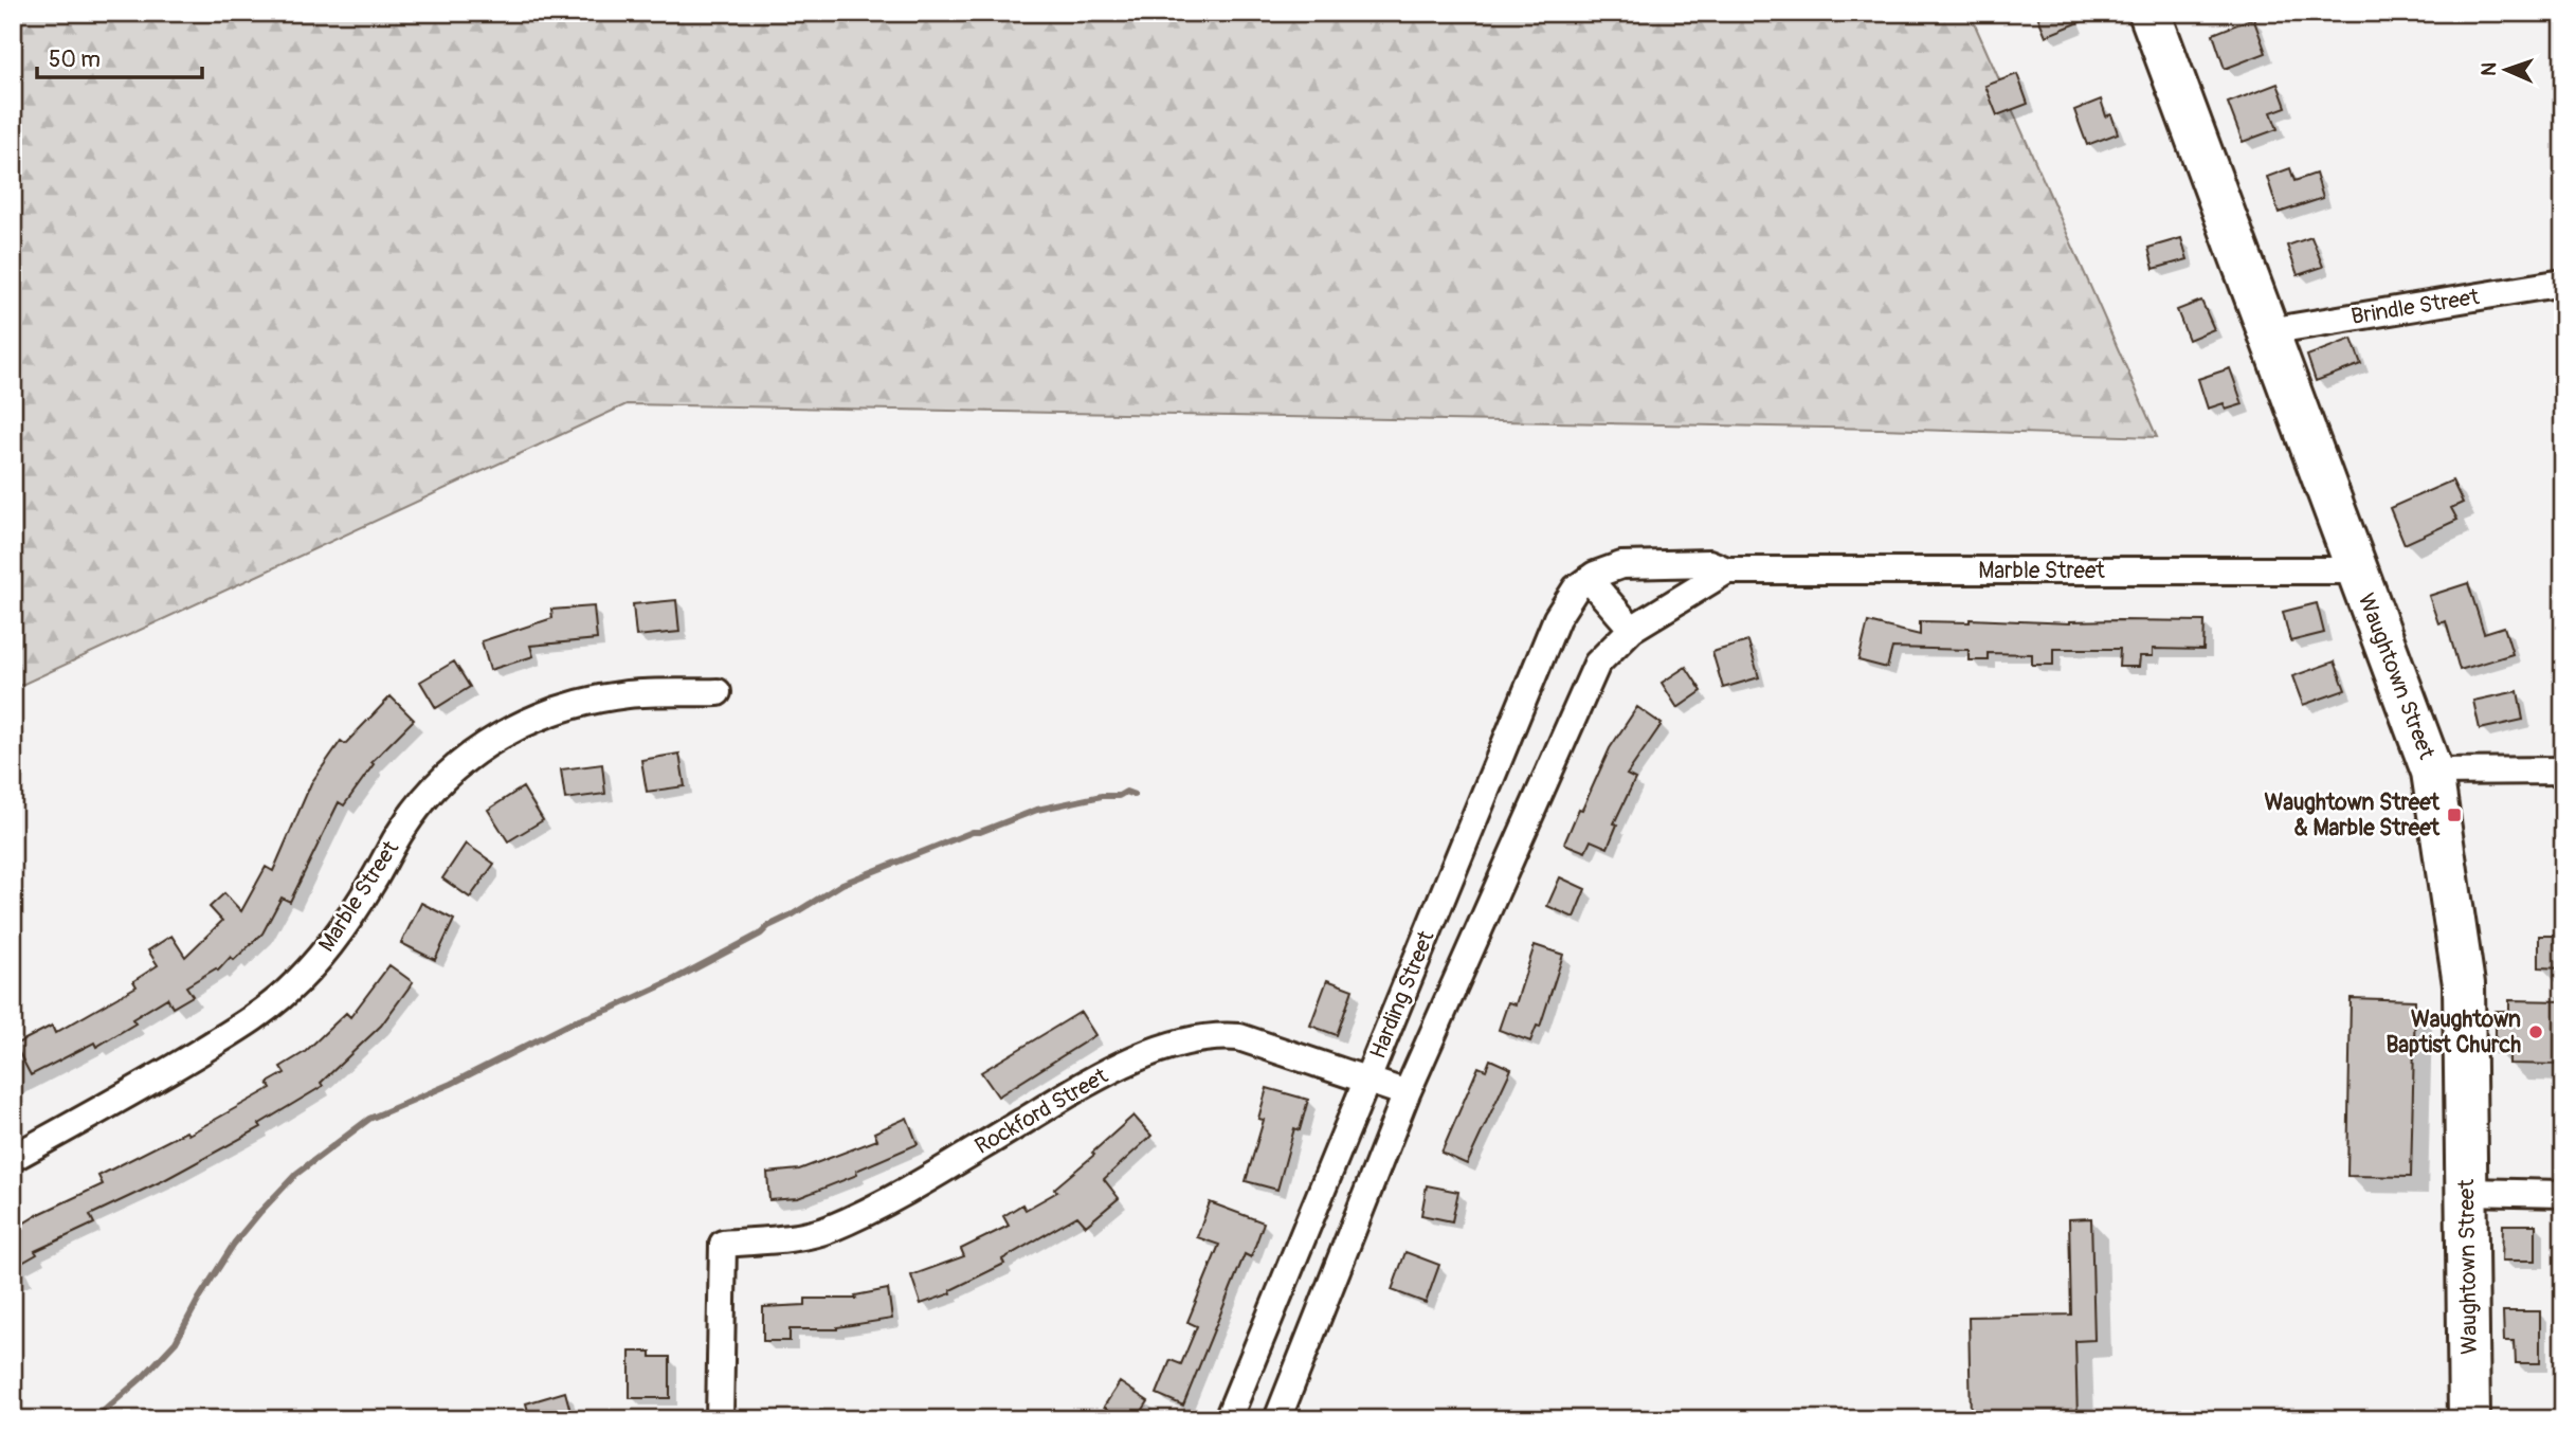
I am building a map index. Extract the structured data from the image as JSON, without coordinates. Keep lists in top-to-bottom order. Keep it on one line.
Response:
{"streets":{"main road":["Waughtown Street"],"street":["Brindle Street","Marble Street","Harding Street","Rockford Street"]},"crossings":[["Brindle Street","Waughtown Street"],["Marble Street","Waughtown Street"],["Marble Street","Harding Street"],["Harding Street","Rockford Street"]],"places":{"transit":["Waughtown Street & Marble Street"],"other":["Waughtown Baptist Church"]},"scale_bar":"50 m","north":"left"}
